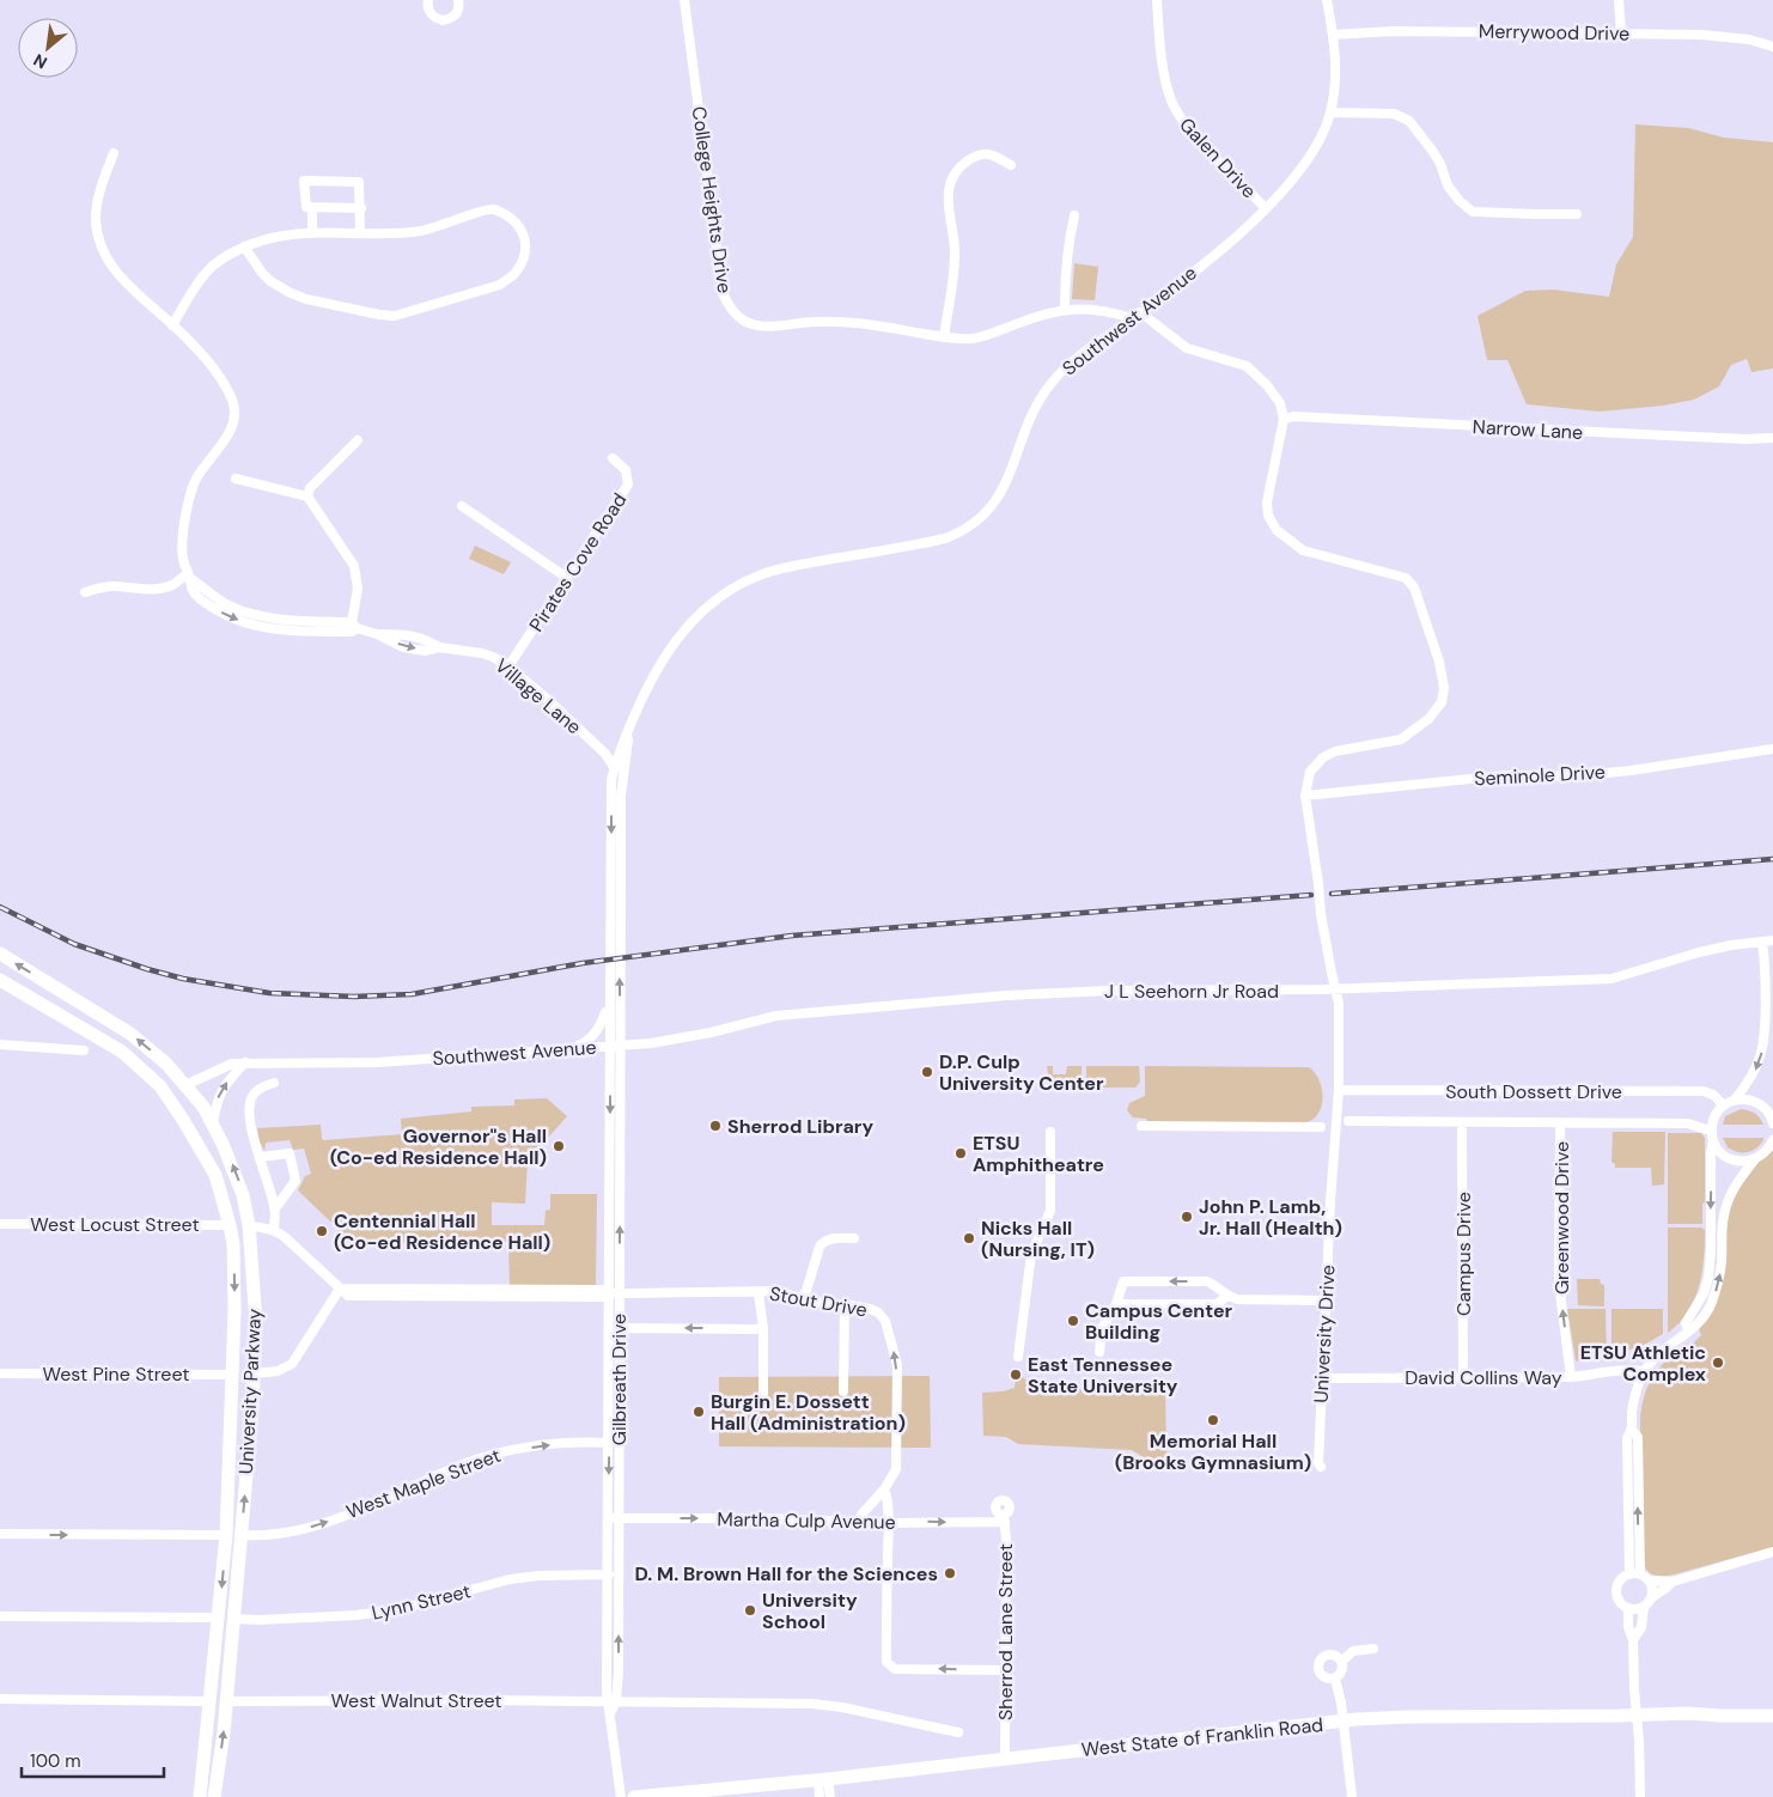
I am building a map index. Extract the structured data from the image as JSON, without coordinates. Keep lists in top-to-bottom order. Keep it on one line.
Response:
{"streets":{"highway":["University Parkway","West State of Franklin Road"],"street":["Merrywood Drive","Galen Drive","College Heights Drive","Southwest Avenue","Narrow Lane","Pirates Cove Road","Village Lane","Seminole Drive","J L Seehorn Jr Road","South Dossett Drive","Greenwood Drive","West Locust Street","Campus Drive","Stout Drive","University Drive","West Pine Street","David Collins Way","Gilbreath Drive","West Maple Street","Martha Culp Avenue","Lynn Street","Sherrod Lane Street","West Walnut Street"]},"crossings":[["Merrywood Drive","Southwest Avenue"],["Galen Drive","Southwest Avenue"],["College Heights Drive","Southwest Avenue"],["Southwest Avenue","Village Lane"],["Southwest Avenue","J L Seehorn Jr Road"],["Southwest Avenue","Gilbreath Drive"],["Southwest Avenue","University Parkway"],["Pirates Cove Road","Village Lane"],["J L Seehorn Jr Road","University Drive"],["J L Seehorn Jr Road","Gilbreath Drive"],["South Dossett Drive","University Drive"],["Greenwood Drive","David Collins Way"],["West Locust Street","University Parkway"],["Campus Drive","David Collins Way"],["Stout Drive","Gilbreath Drive"],["Stout Drive","Martha Culp Avenue"],["University Drive","David Collins Way"],["West Pine Street","University Parkway"],["Gilbreath Drive","West Maple Street"],["Gilbreath Drive","Martha Culp Avenue"],["Gilbreath Drive","Lynn Street"],["Gilbreath Drive","West Walnut Street"],["University Parkway","West Maple Street"],["University Parkway","Lynn Street"],["University Parkway","West Walnut Street"],["Martha Culp Avenue","Sherrod Lane Street"],["Sherrod Lane Street","West State of Franklin Road"]],"one_way":["Greenwood Drive","West Maple Street","Martha Culp Avenue"],"places":["D.P. Culp University Center","Sherrod Library","Governor\"s Hall (Co-ed Residence Hall)","ETSU Amphitheatre","John P. Lamb, Jr. Hall (Health)","Centennial Hall (Co-ed Residence Hall)","Nicks Hall (Nursing, IT)","Campus Center Building","ETSU Athletic Complex","East Tennessee State University","Burgin E. Dossett Hall (Administration)","Memorial Hall (Brooks Gymnasium)","D. M. Brown Hall for the Sciences","University School"],"scale_bar":"100 m","north":"bottom left"}
